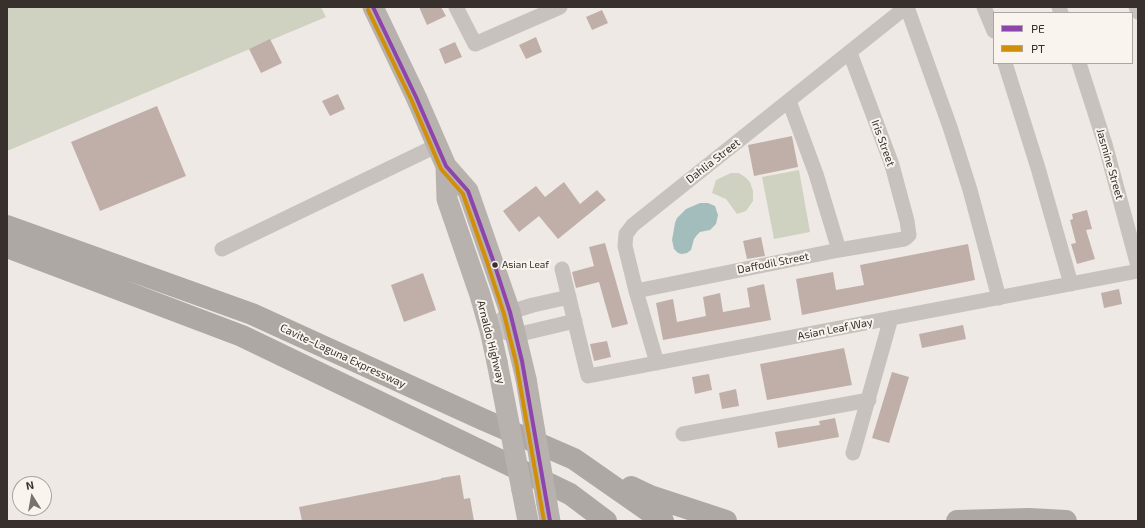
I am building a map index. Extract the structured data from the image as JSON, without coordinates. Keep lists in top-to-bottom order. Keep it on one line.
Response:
{"streets":{"highway":["Cavite–Laguna Expressway"],"main road":["Arnaldo Highway"],"street":["Iris Street","Dahlia Street","Jasmine Street","Daffodil Street","Asian Leaf Way"]},"crossings":[["Iris Street","Dahlia Street"],["Iris Street","Daffodil Street"],["Dahlia Street","Daffodil Street"],["Dahlia Street","Asian Leaf Way"]],"places":["Asian Leaf"],"lines":["transit line PE","transit line PT"],"legend":["PE","PT"],"north":"top"}
